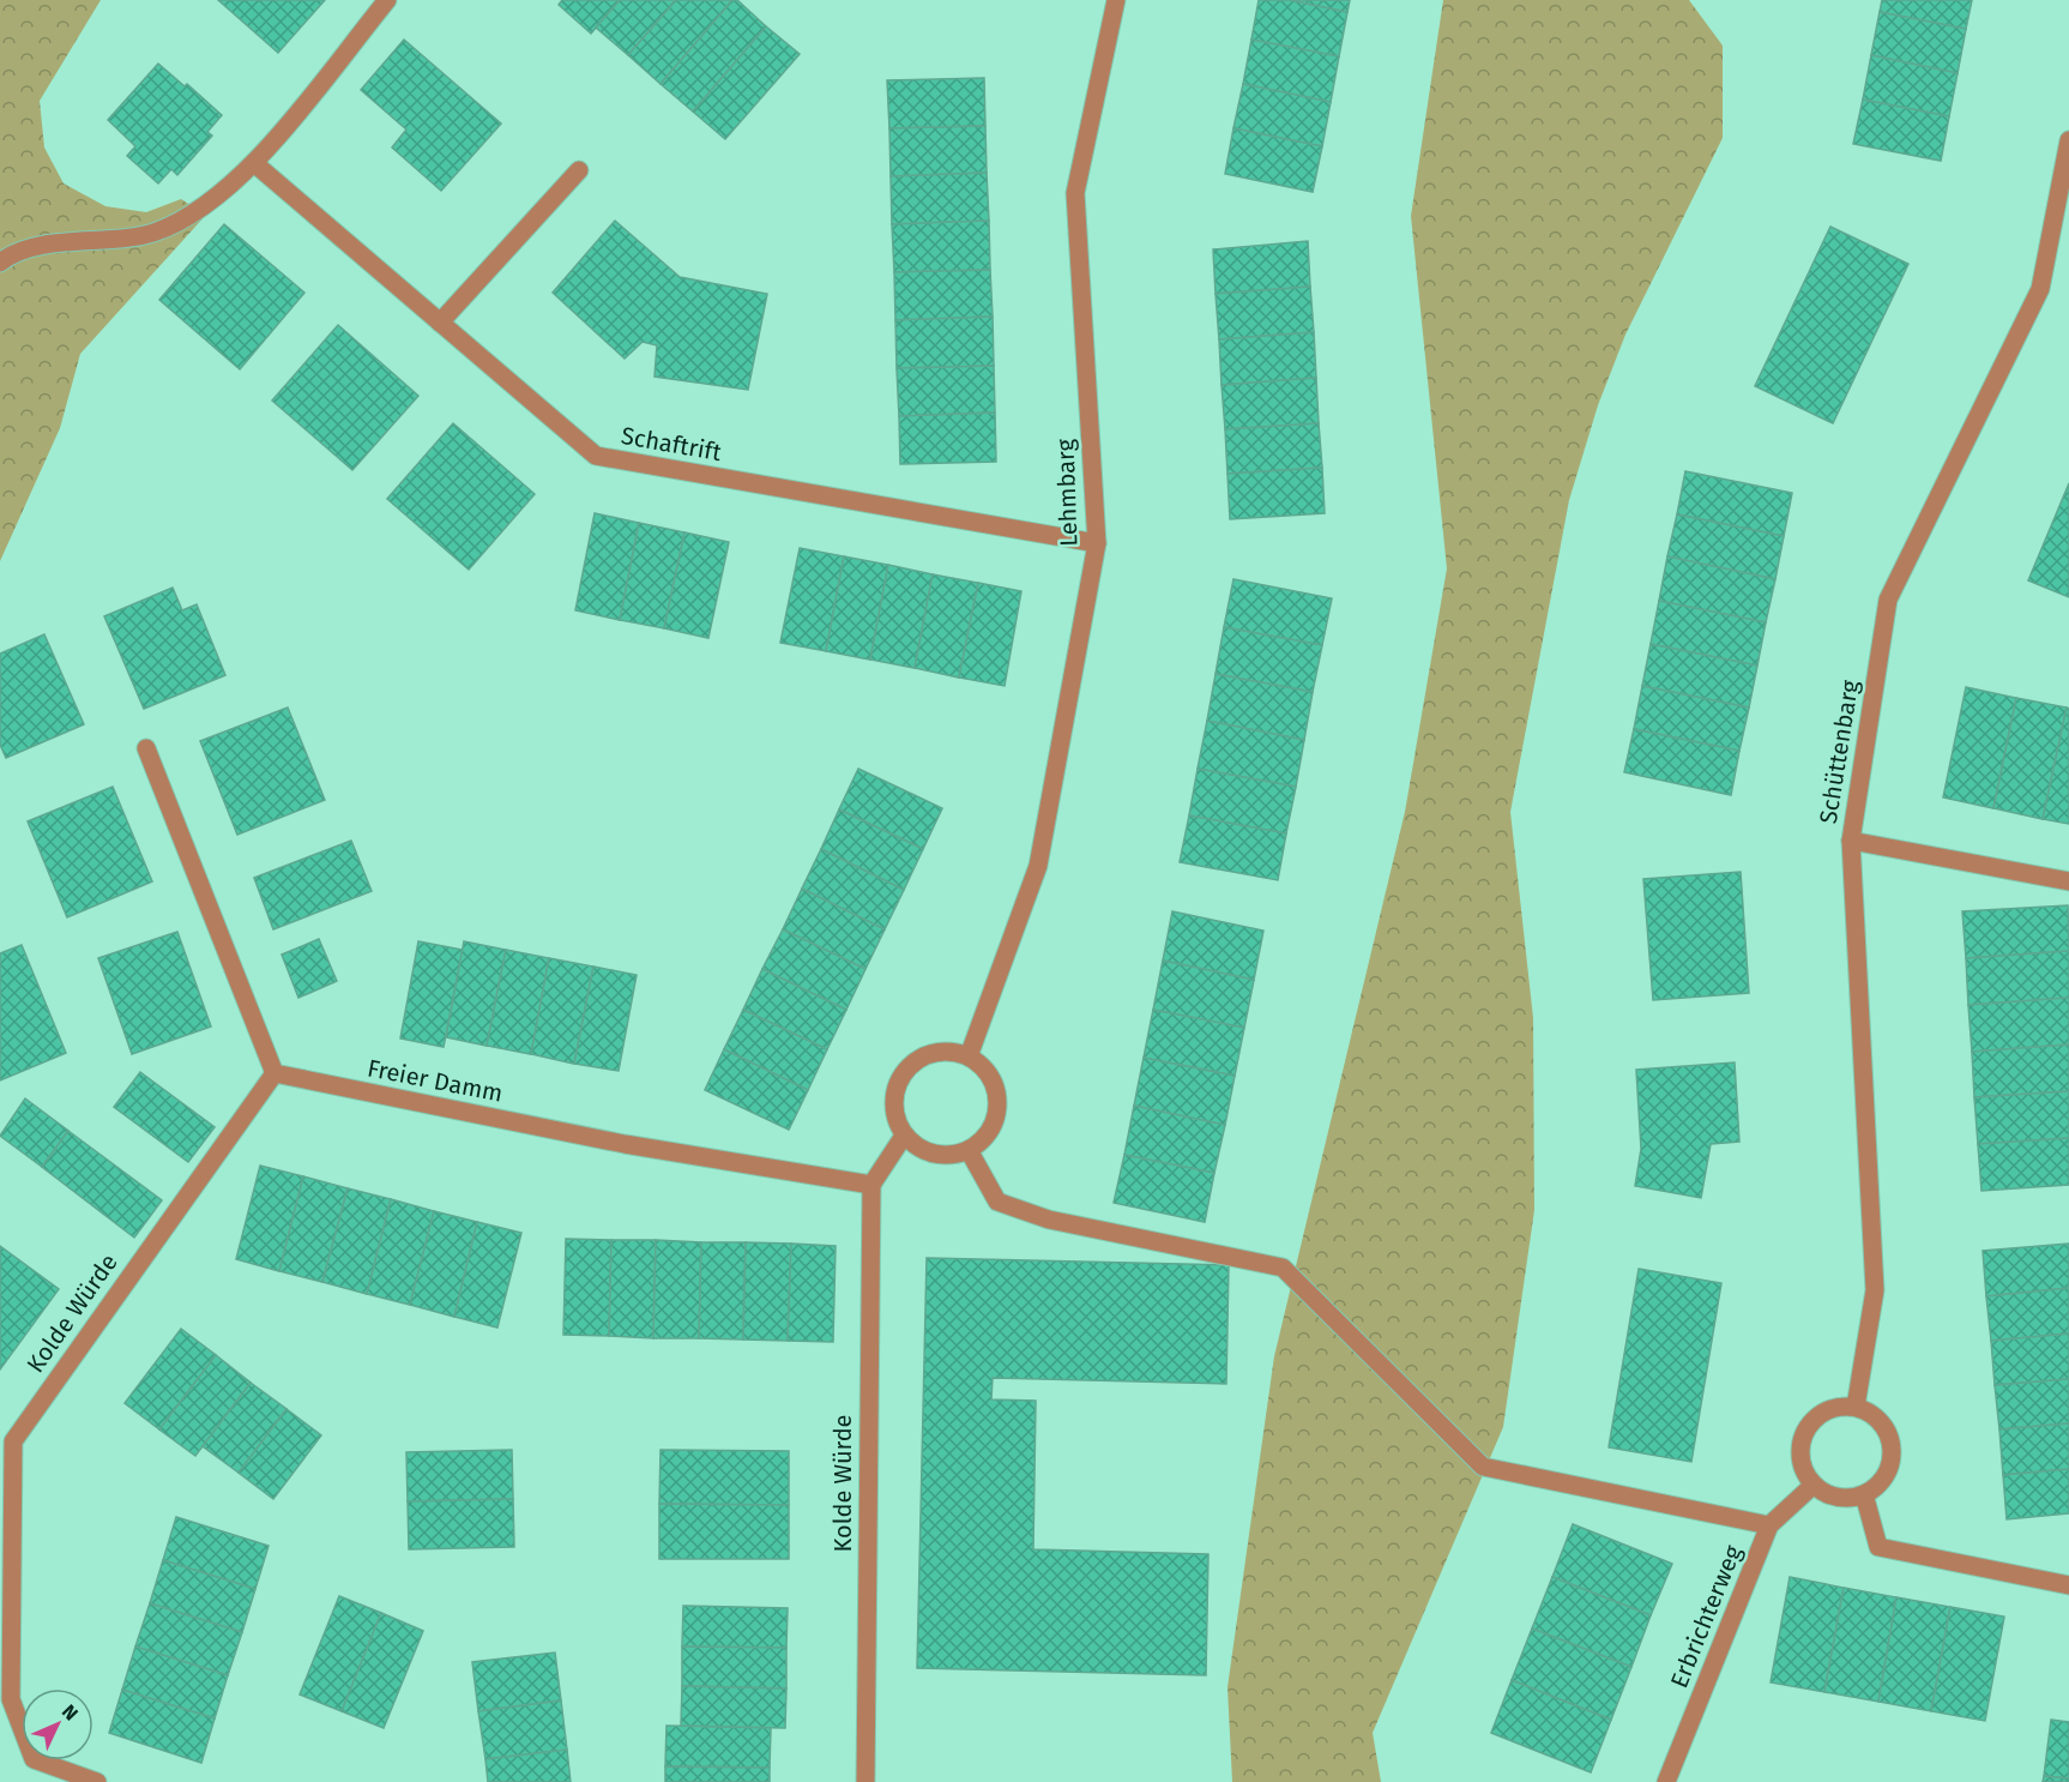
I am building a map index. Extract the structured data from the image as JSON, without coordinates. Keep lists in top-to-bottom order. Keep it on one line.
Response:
{"streets":{"street":["Schaftrift","Lehmbarg","Schüttenbarg","Freier Damm","Kolde Würde","Erbrichterweg"]},"crossings":[["Schaftrift","Lehmbarg"],["Schüttenbarg","Erbrichterweg"],["Freier Damm","Kolde Würde"]],"north":"top right"}
